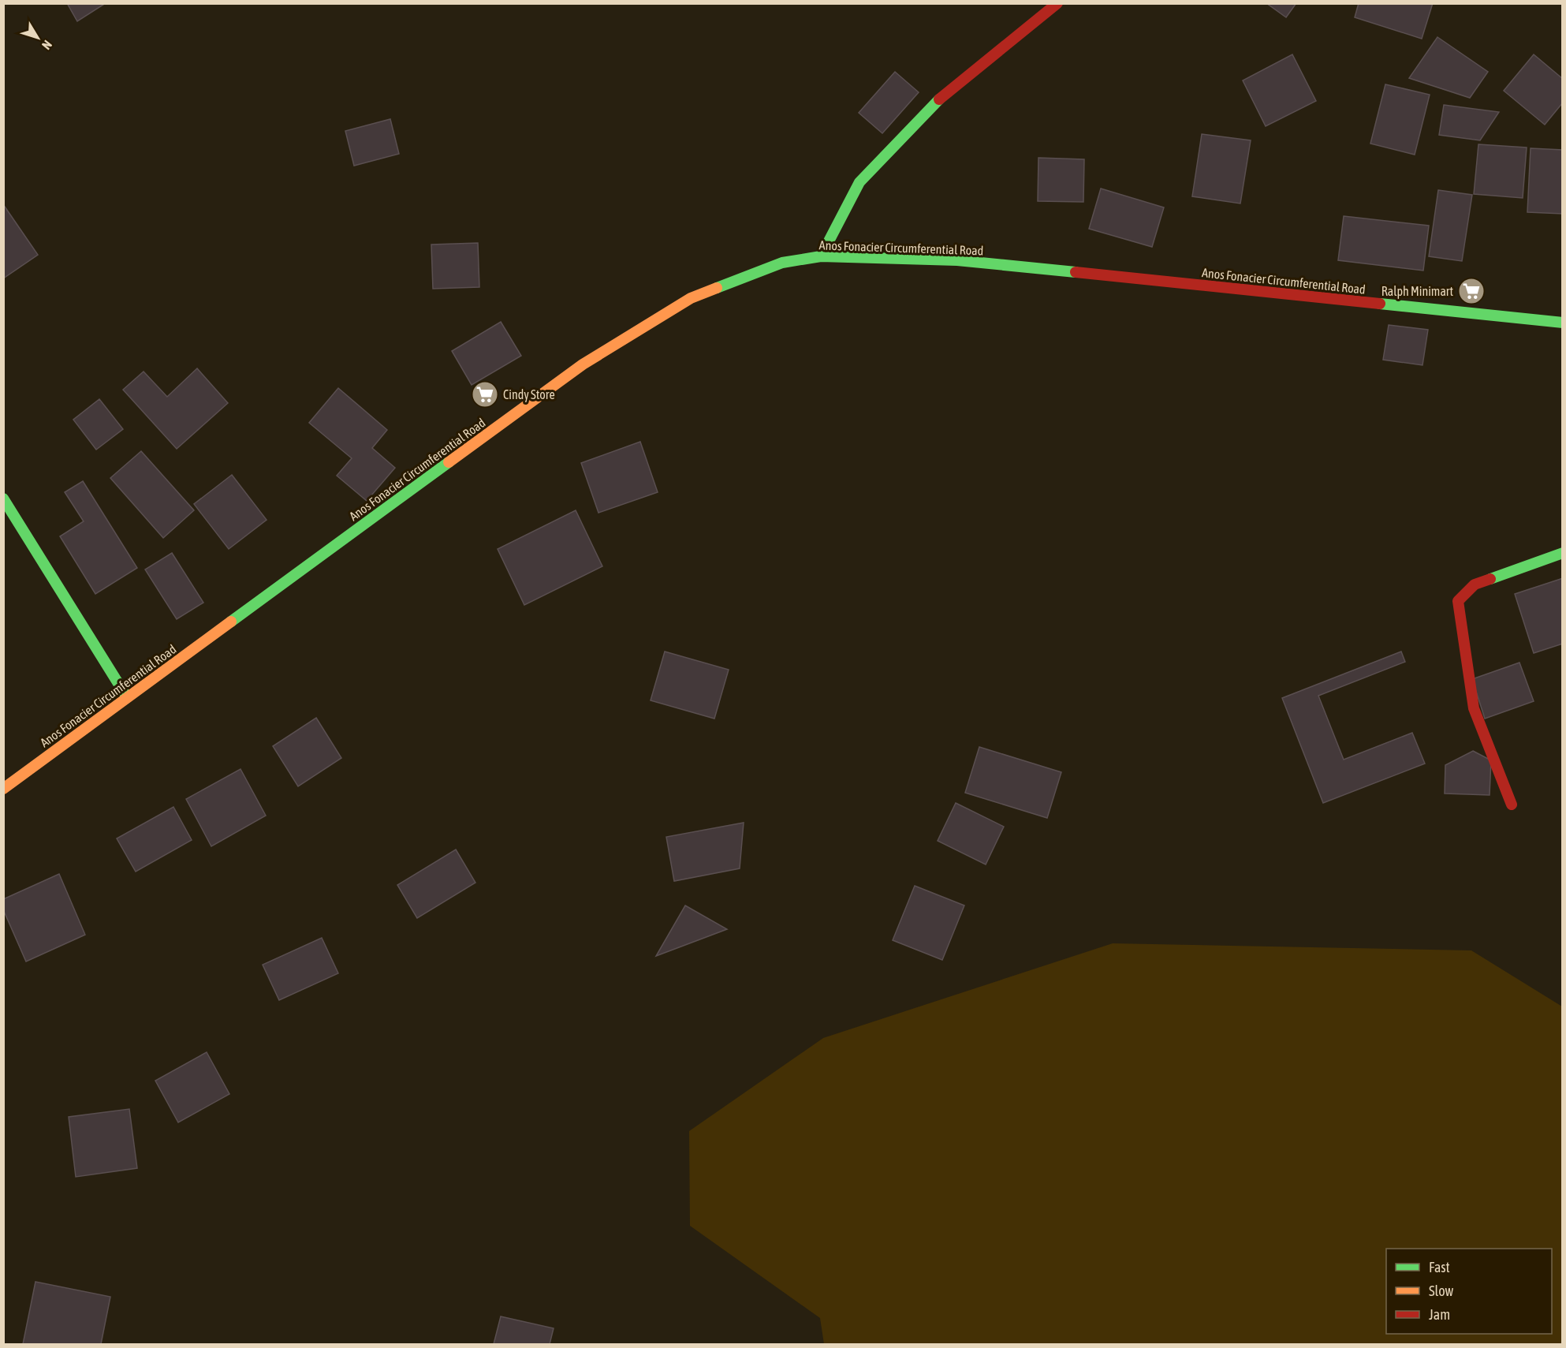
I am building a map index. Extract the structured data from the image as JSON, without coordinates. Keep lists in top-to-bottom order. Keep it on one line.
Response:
{"streets":{"main road":["Anos Fonacier Circumferential Road"]},"places":{"supermarket":["Ralph Minimart","Cindy Store"]},"legend":["Fast","Slow","Jam"],"north":"bottom right"}
